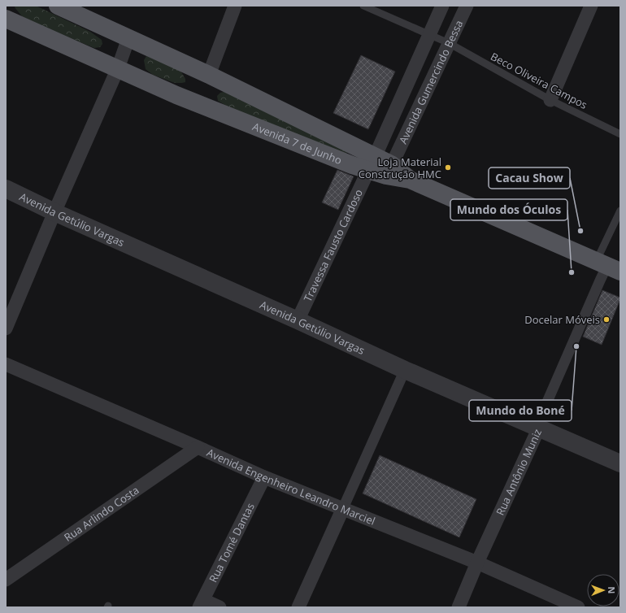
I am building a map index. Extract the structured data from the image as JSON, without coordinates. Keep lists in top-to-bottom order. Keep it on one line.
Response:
{"streets":{"main road":["Avenida 7 de Junho"],"street":["Avenida Gumercindo Bessa","Avenida Getúlio Vargas","Travessa Fausto Cardoso","Rua Antônio Muniz","Avenida Engenheiro Leandro Marciel","Rua Arlindo Costa","Rua Tomé Dantas"],"lane":["Beco Oliveira Campos"]},"crossings":[["Beco Oliveira Campos","Avenida Gumercindo Bessa"],["Avenida Gumercindo Bessa","Avenida 7 de Junho"],["Avenida Gumercindo Bessa","Travessa Fausto Cardoso"],["Avenida 7 de Junho","Travessa Fausto Cardoso"],["Avenida 7 de Junho","Rua Antônio Muniz"],["Avenida Getúlio Vargas","Travessa Fausto Cardoso"],["Avenida Getúlio Vargas","Rua Antônio Muniz"],["Rua Antônio Muniz","Avenida Engenheiro Leandro Marciel"],["Avenida Engenheiro Leandro Marciel","Rua Arlindo Costa"],["Avenida Engenheiro Leandro Marciel","Rua Tomé Dantas"]],"places":["Loja Material Construção HMC","Cacau Show","Mundo dos Óculos","Docelar Móveis","Mundo do Boné"],"north":"right"}
